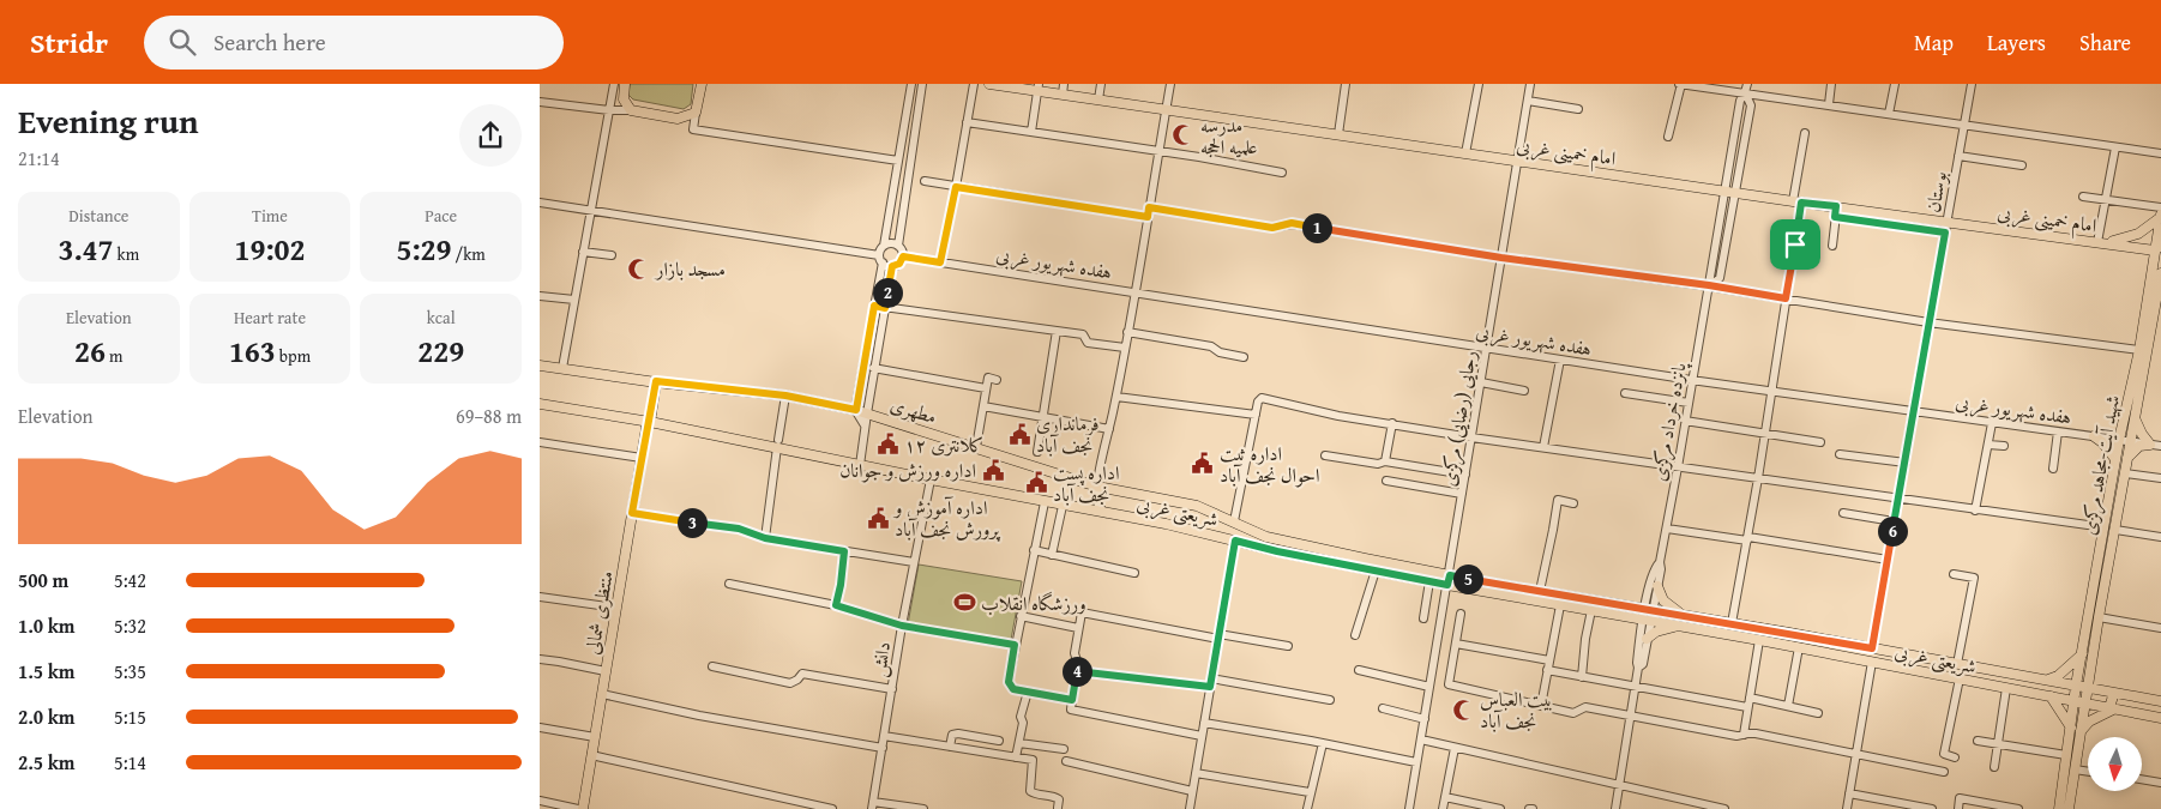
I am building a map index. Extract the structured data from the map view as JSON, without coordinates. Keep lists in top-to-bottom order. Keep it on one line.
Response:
{"streets":{"main road":["امام خمینی غربی","مطهری","شهید آیت-مجاهد مرکزی","شریعتی غربی","منتظری شمالی"],"street":["بوستان","هفده شهریور غربی","رجایی (رضایی) مرکزی","پانزده خرداد مرکزی","دانش"]},"crossings":[["امام خمینی غربی","بوستان"],["امام خمینی غربی","رجایی (رضایی) مرکزی"],["امام خمینی غربی","پانزده خرداد مرکزی"],["امام خمینی غربی","شهید آیت-مجاهد مرکزی"],["بوستان","هفده شهریور غربی"],["بوستان","شریعتی غربی"],["هفده شهریور غربی","رجایی (رضایی) مرکزی"],["هفده شهریور غربی","پانزده خرداد مرکزی"],["هفده شهریور غربی","شهید آیت-مجاهد مرکزی"],["مطهری","شریعتی غربی"],["مطهری","منتظری شمالی"],["رجایی (رضایی) مرکزی","شریعتی غربی"],["پانزده خرداد مرکزی","شریعتی غربی"],["شهید آیت-مجاهد مرکزی","شریعتی غربی"],["شریعتی غربی","منتظری شمالی"],["شریعتی غربی","دانش"]],"places":{"mosque":["مدرسه علمیه الحجه","مسجد بازار","بیت العباس نجف آباد"],"public building":["فرمانداری نجف آباد","کلانتری ۱۲","اداره ثبت احوال نجف آباد","اداره ورزش و جوانان","اداره پست نجف آباد","اداره آموزش و پرورش نجف آباد"],"sports":["ورزشگاه انقلاب"]},"north":"bottom","page":{"header":"Stridr","search":"Search here","nav":["Map","Layers","Share"],"heading":["Evening run","21:14"],"stats":[["Distance","3.47 km"],["Time","19:02"],["Pace","5:29 /km"],["Elevation","26 m"],["Heart rate","163 bpm"],["kcal","229"]],"pins":["1","2","3","6","5","4"],"chart":["Elevation","69–88 m"],"list":[{"name":"500 m","note":"5:42"},{"name":"1.0 km","note":"5:32"},{"name":"1.5 km","note":"5:35"},{"name":"2.0 km","note":"5:15"},{"name":"2.5 km","note":"5:14"}]}}
